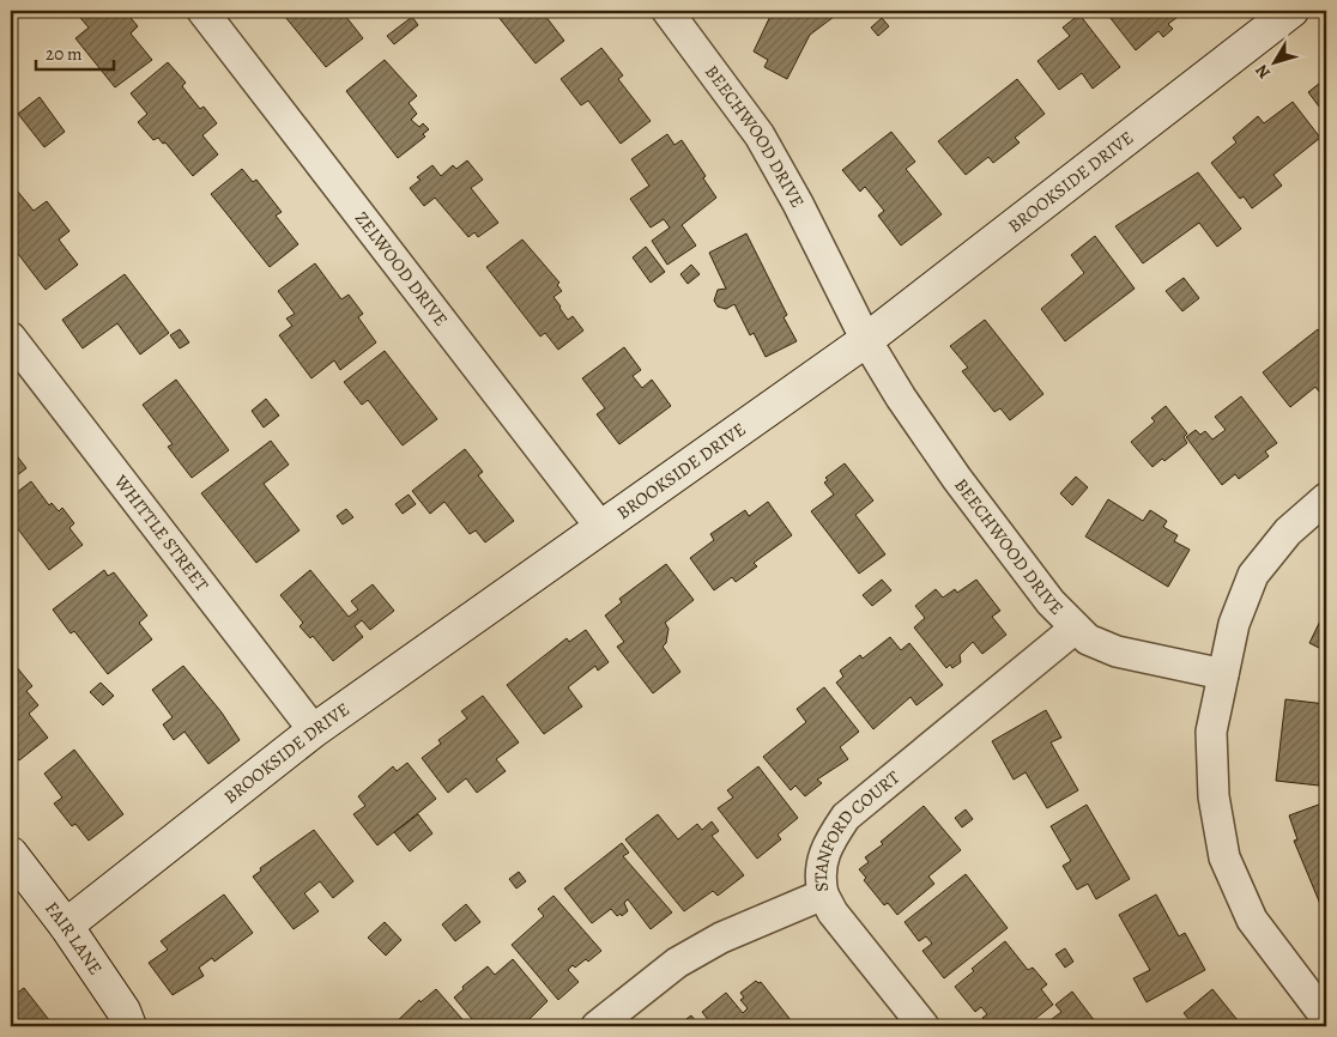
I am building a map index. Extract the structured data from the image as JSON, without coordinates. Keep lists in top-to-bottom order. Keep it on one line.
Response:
{"streets":{"street":["BEECHWOOD DRIVE","BROOKSIDE DRIVE","ZELWOOD DRIVE","WHITTLE STREET","STANFORD COURT","FAIR LANE"]},"crossings":[["BEECHWOOD DRIVE","BROOKSIDE DRIVE"],["BEECHWOOD DRIVE","STANFORD COURT"],["BROOKSIDE DRIVE","ZELWOOD DRIVE"],["BROOKSIDE DRIVE","WHITTLE STREET"],["BROOKSIDE DRIVE","FAIR LANE"]],"scale_bar":"20 m","north":"bottom left"}
